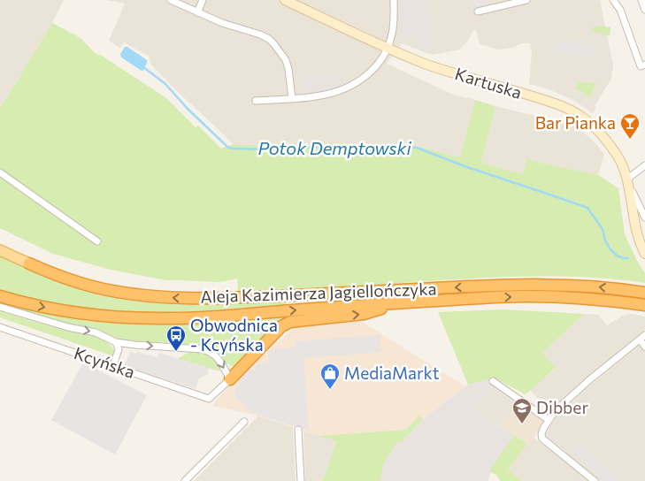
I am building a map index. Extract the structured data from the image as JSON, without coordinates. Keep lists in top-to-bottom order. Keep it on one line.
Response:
{"streets":{"highway":["Aleja Kazimierza Jagiellończyka"],"street":["Kartuska","Kcyńska"]},"water":["Potok Demptowski"],"places":{"bar":["Bar Pianka"],"bus stop":["Obwodnica - Kcyńska"],"shop":["MediaMarkt"],"school or university":["Dibber"]}}
